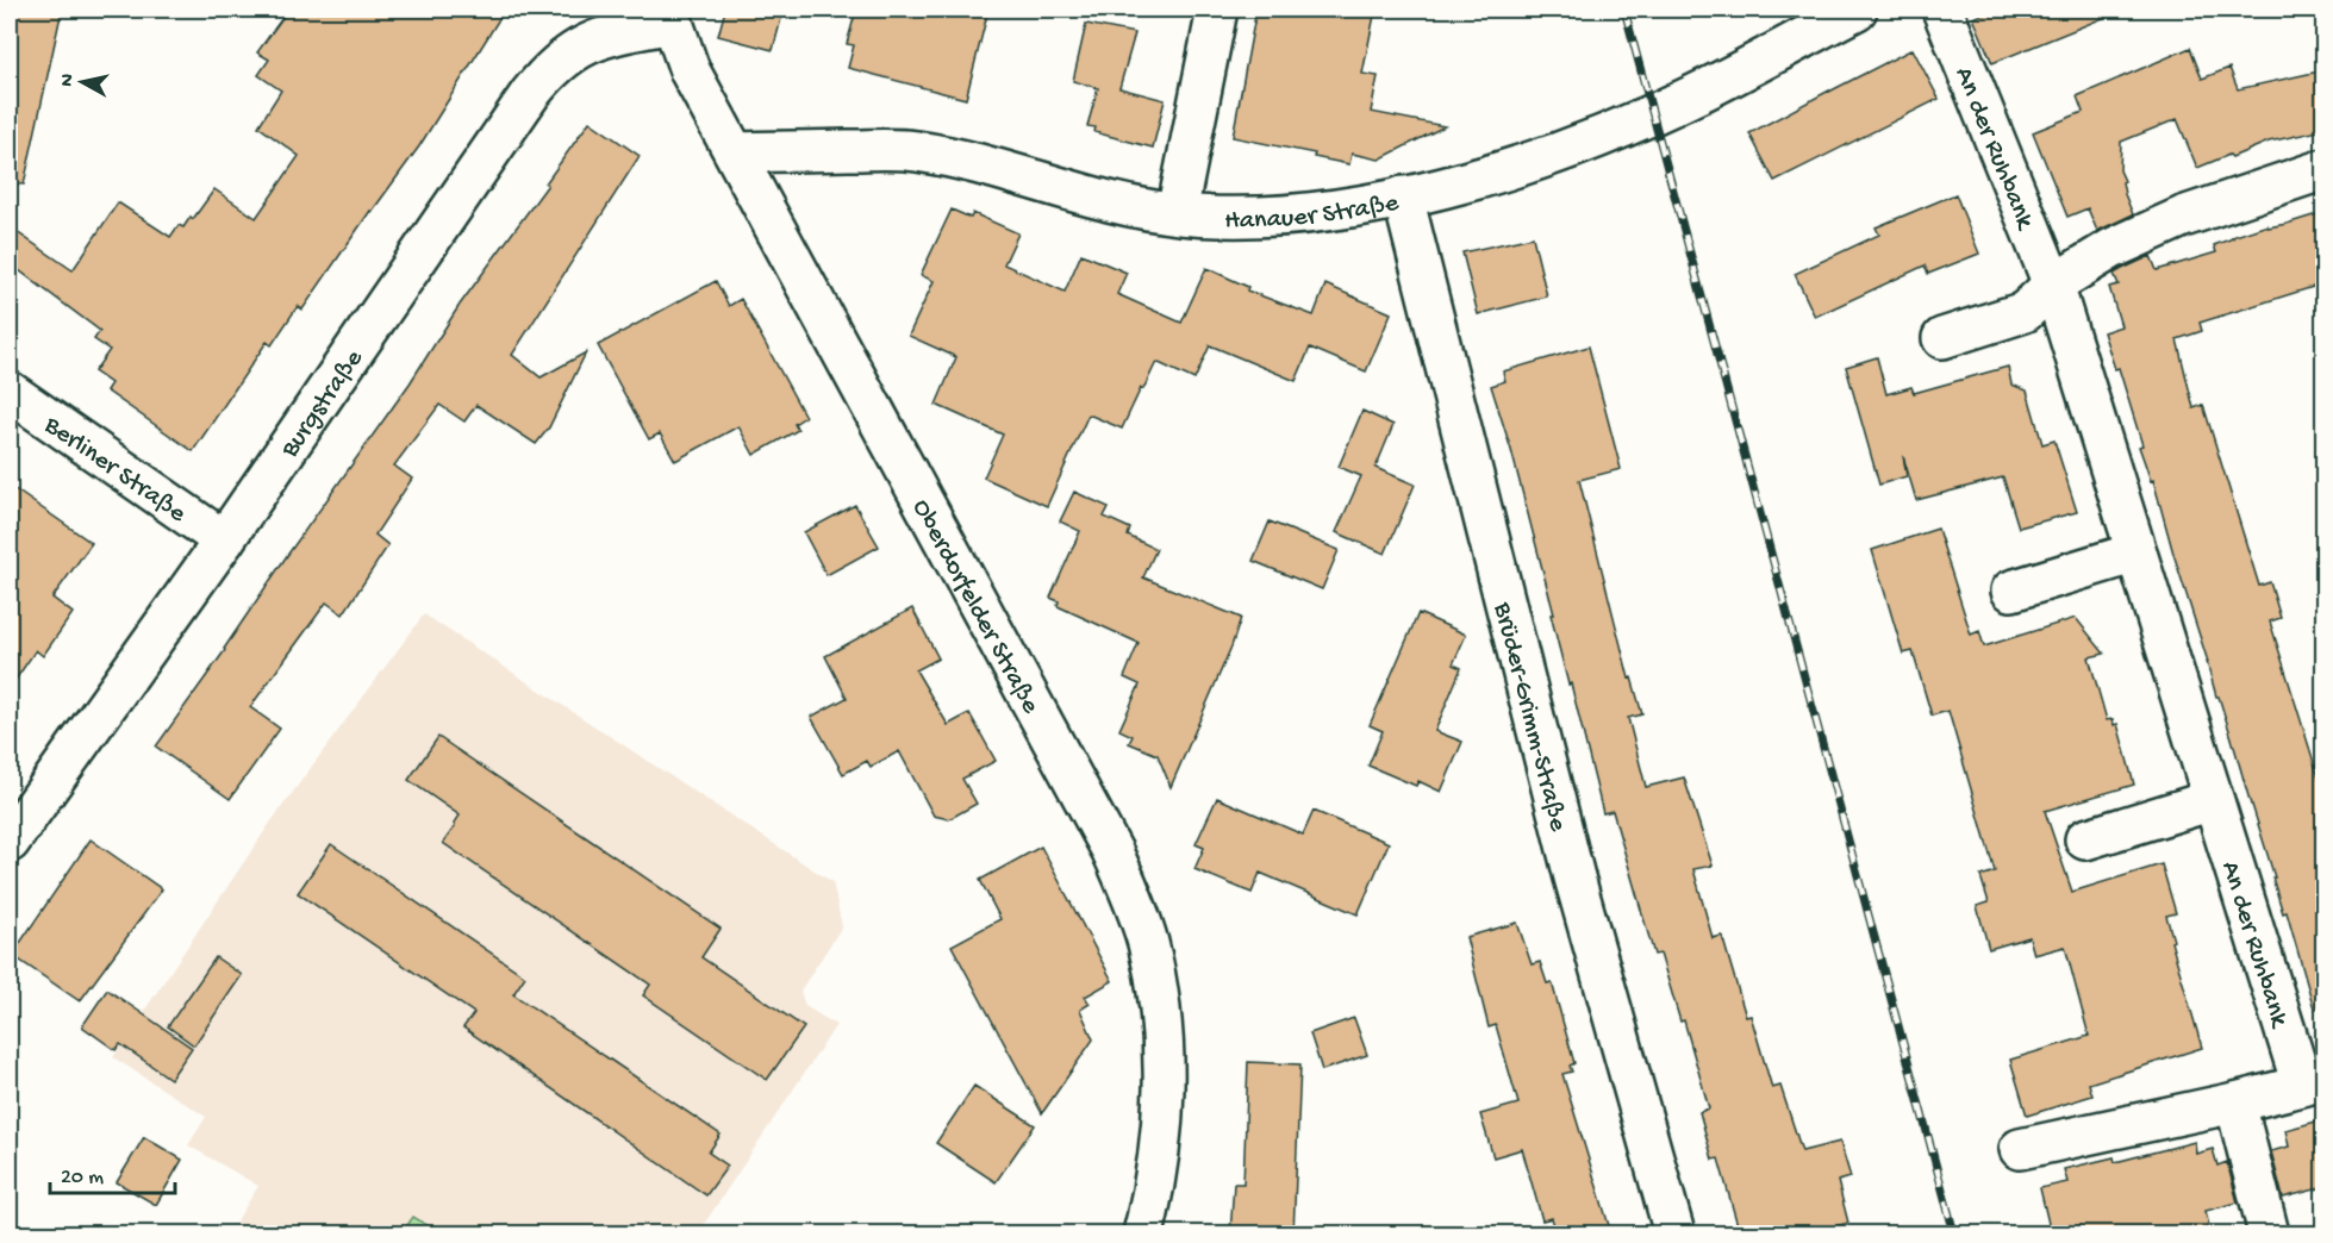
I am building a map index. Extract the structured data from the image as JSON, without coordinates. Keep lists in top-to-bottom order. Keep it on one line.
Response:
{"streets":{"street":["An der Ruhbank","Hanauer Straße","Burgstraße","Berliner Straße","Oberdorfelder Straße","Brüder-Grimm-Straße"]},"crossings":[["Hanauer Straße","Oberdorfelder Straße"],["Hanauer Straße","Brüder-Grimm-Straße"],["Burgstraße","Berliner Straße"],["Burgstraße","Oberdorfelder Straße"]],"scale_bar":"20 m","north":"left"}
